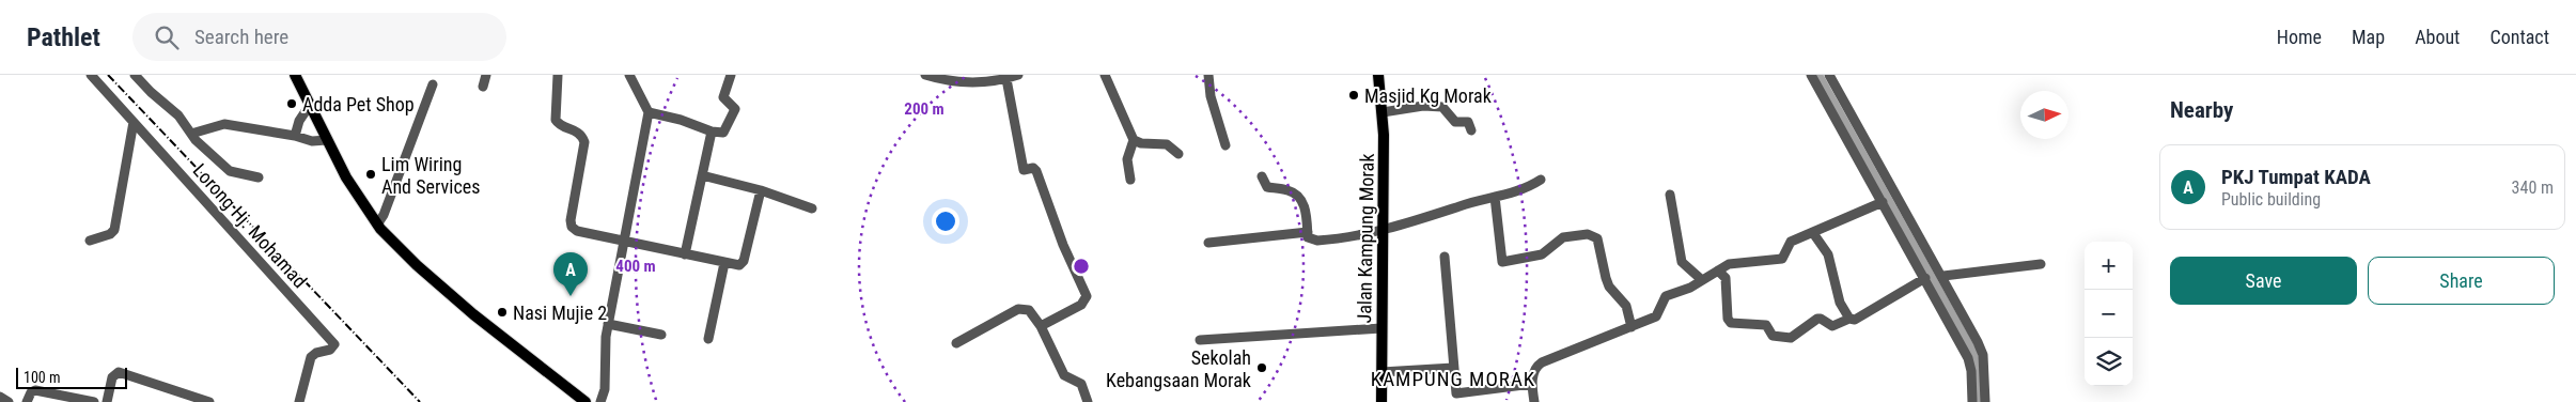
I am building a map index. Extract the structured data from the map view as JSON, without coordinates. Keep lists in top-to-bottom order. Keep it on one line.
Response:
{"streets":{"main road":["Jalan Kampung Morak"],"street":["Lorong Hj. Mohamad"]},"districts":["KAMPUNG MORAK"],"places":["Masjid Kg Morak","Adda Pet Shop","Lim Wiring And Services","Nasi Mujie 2","Sekolah Kebangsaan Morak"],"scale_bar":"100 m","north":"right","page":{"header":"Pathlet","search":"Search here","nav":["Home","Map","About","Contact"],"heading":"Nearby","list":[{"mark":"A","name":"PKJ Tumpat KADA","note":"Public building","value":"340 m"}],"buttons":["Save","Share"],"map_buttons":["+","−"],"pins":"A","scale":"100 m"},"rings":["200 m","400 m"]}
